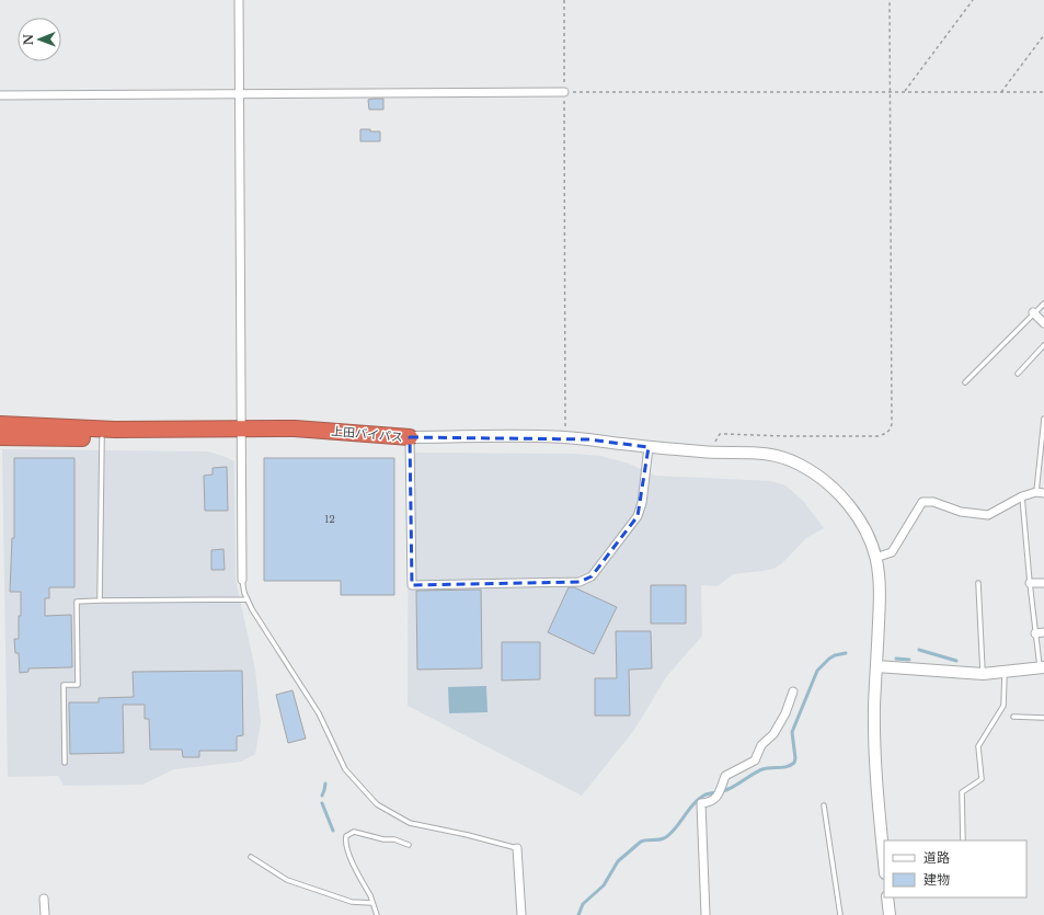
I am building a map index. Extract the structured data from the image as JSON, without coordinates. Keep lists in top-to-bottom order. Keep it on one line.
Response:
{"streets":{"highway":["上田バイパス"]},"house_numbers":["12"],"legend":["道路","建物"],"north":"left"}
